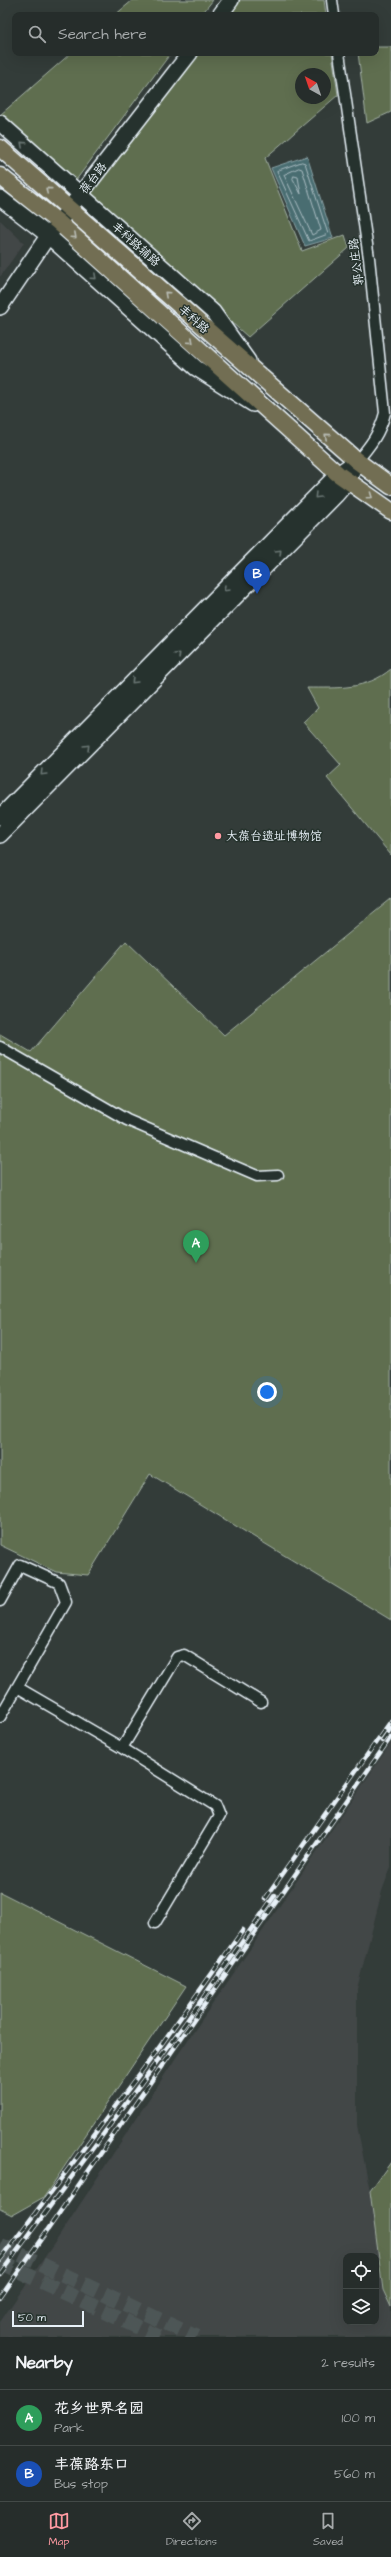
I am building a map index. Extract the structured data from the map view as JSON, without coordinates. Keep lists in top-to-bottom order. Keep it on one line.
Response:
{"streets":{"main road":["丰科路"],"street":["葆台路","丰科路辅路","郭公庄路"]},"crossings":[["葆台路","丰科路辅路"],["葆台路","丰科路"],["丰科路辅路","丰科路"],["郭公庄路","丰科路"]],"places":["大葆台遗址博物馆"],"scale_bar":"50 m","north":"top left","page":{"search":"Search here","pins":["B","A"],"scale":"50 m","heading":["Nearby","2 results"],"list":[{"mark":"A","name":"花乡世界名园","note":"Park","value":"100 m"},{"mark":"B","name":"丰葆路东口","note":"Bus stop","value":"560 m"}],"nav":["Map","Directions","Saved"]}}
